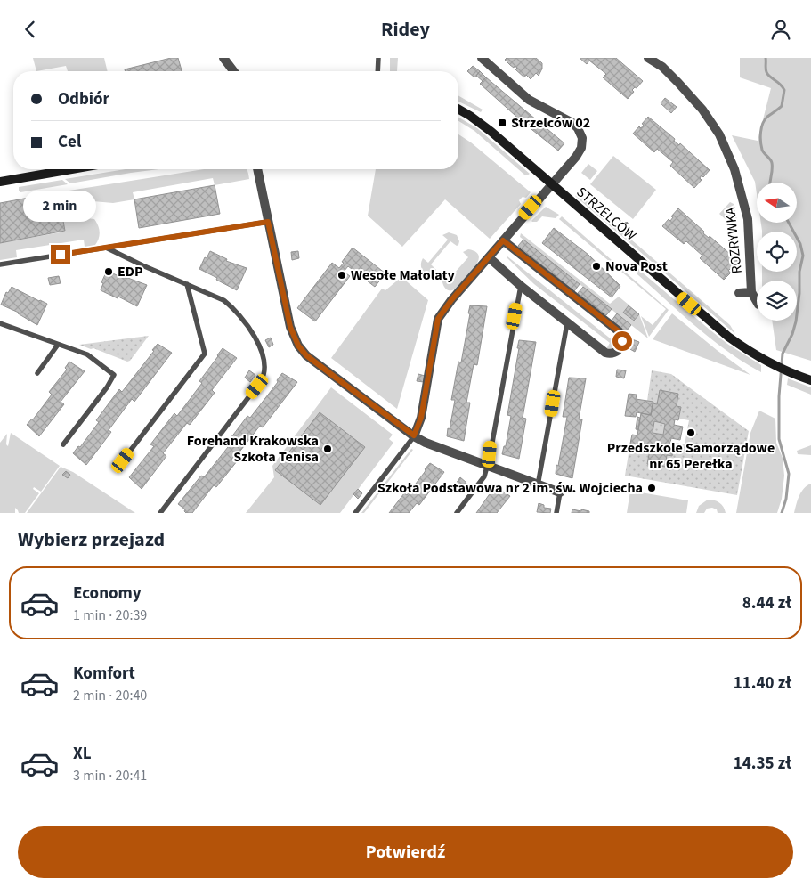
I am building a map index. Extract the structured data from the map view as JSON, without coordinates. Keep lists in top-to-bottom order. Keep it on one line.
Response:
{"streets":{"street":["STRZELCÓW","ROZRYWKA"]},"places":{"transit":["Strzelców 02"],"other":["Nova Post","EDP","Wesołe Małolaty","Przedszkole Samorządowe nr 65 Perełka","Forehand Krakowska Szkoła Tenisa","Szkoła Podstawowa nr 2 im. św. Wojciecha"]},"north":"left","page":{"header":"Ridey","banner":["Odbiór","Cel"],"bubble":"2 min","heading":"Wybierz przejazd","list":[{"name":"Economy","note":"1 min · 20:39","value":"8.44 zł"},{"name":"Komfort","note":"2 min · 20:40","value":"11.40 zł"},{"name":"XL","note":"3 min · 20:41","value":"14.35 zł"}],"buttons":"Potwierdź"}}
